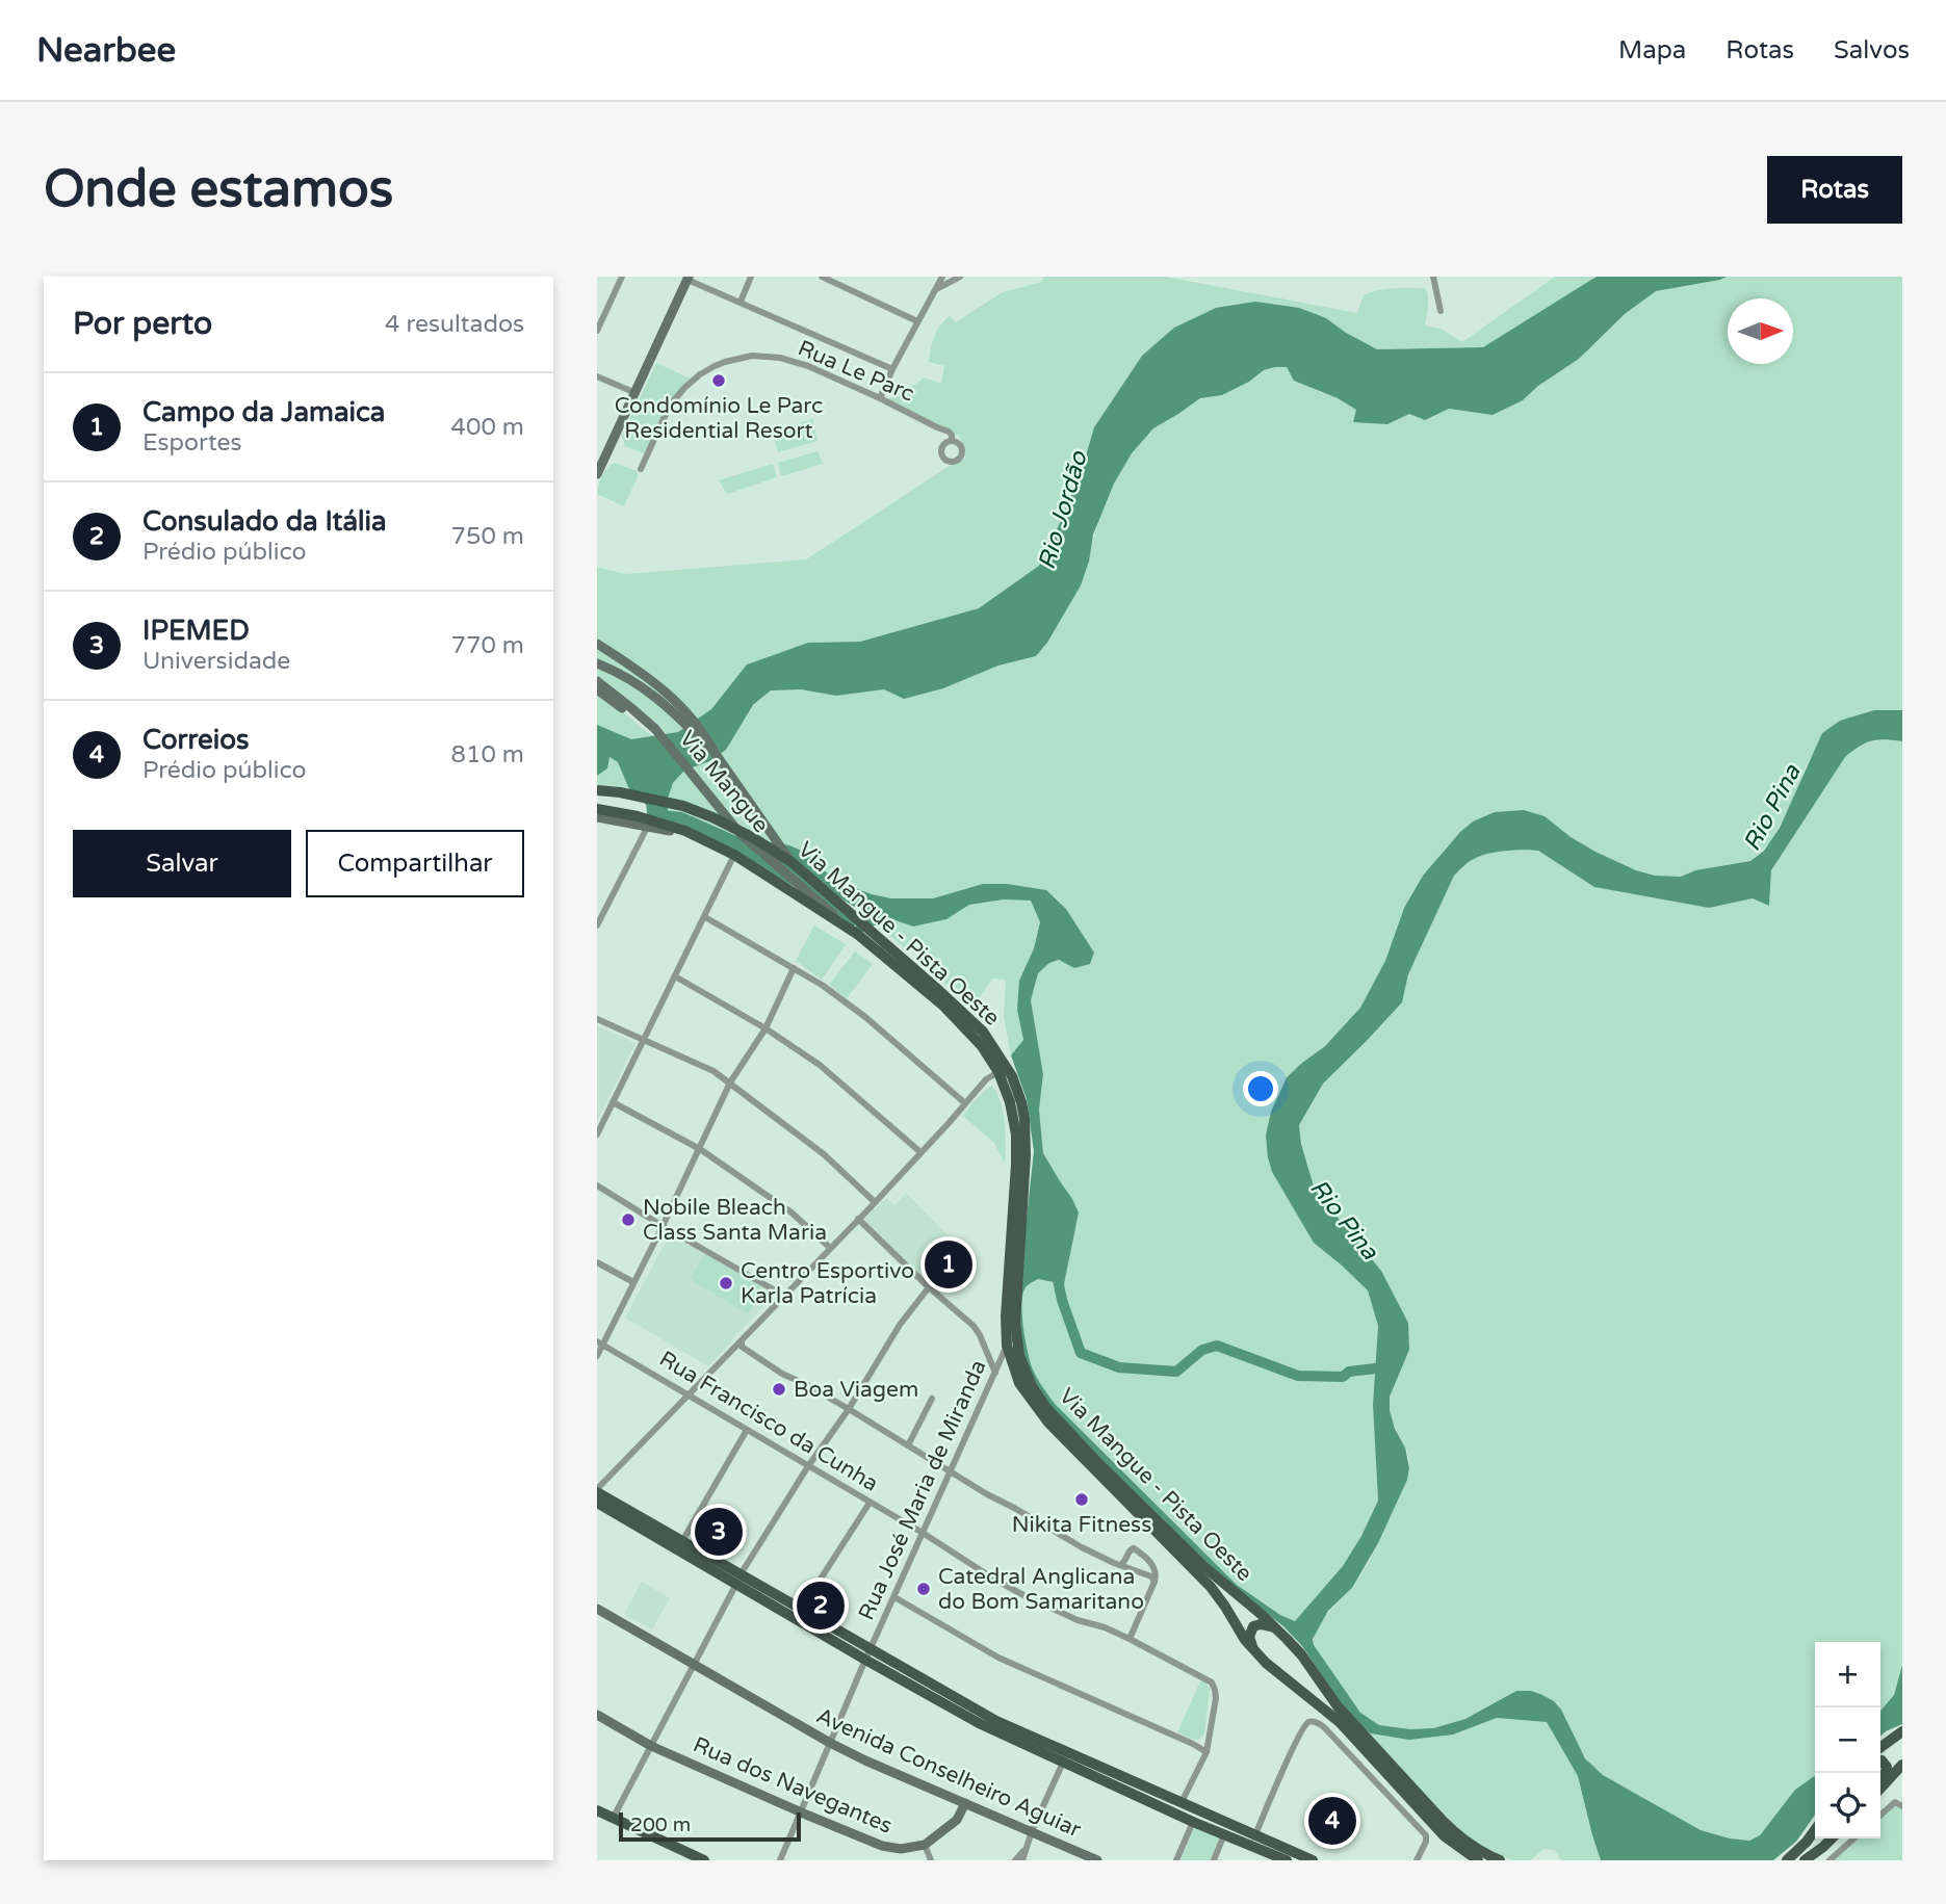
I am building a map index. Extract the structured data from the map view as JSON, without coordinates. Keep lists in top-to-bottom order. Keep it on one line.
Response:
{"streets":{"main road":["Via Mangue","Via Mangue - Pista Oeste","Avenida Conselheiro Aguiar","Rua dos Navegantes"],"street":["Rua Le Parc","Rua Francisco da Cunha","Rua José Maria de Miranda"]},"crossings":[["Via Mangue","Via Mangue - Pista Oeste"],["Rua Francisco da Cunha","Rua José Maria de Miranda"],["Rua José Maria de Miranda","Avenida Conselheiro Aguiar"],["Rua José Maria de Miranda","Rua dos Navegantes"]],"water":["Rio Jordão","Rio Pina"],"places":["Condomínio Le Parc Residential Resort","Nobile Bleach Class Santa Maria","Centro Esportivo Karla Patrícia","Boa Viagem","Nikita Fitness","Catedral Anglicana do Bom Samaritano"],"scale_bar":"200 m","north":"right","page":{"header":"Nearbee","nav":["Mapa","Rotas","Salvos"],"buttons":["Rotas",["Salvar","Compartilhar"]],"title":"Onde estamos","heading":["Por perto","4 resultados"],"list":[{"mark":"1","name":"Campo da Jamaica","note":"Esportes","value":"400 m"},{"mark":"2","name":"Consulado da Itália","note":"Prédio público","value":"750 m"},{"mark":"3","name":"IPEMED","note":"Universidade","value":"770 m"},{"mark":"4","name":"Correios","note":"Prédio público","value":"810 m"}],"pins":["1","3","2","4"],"map_buttons":["+","−"],"scale":"200 m"}}
